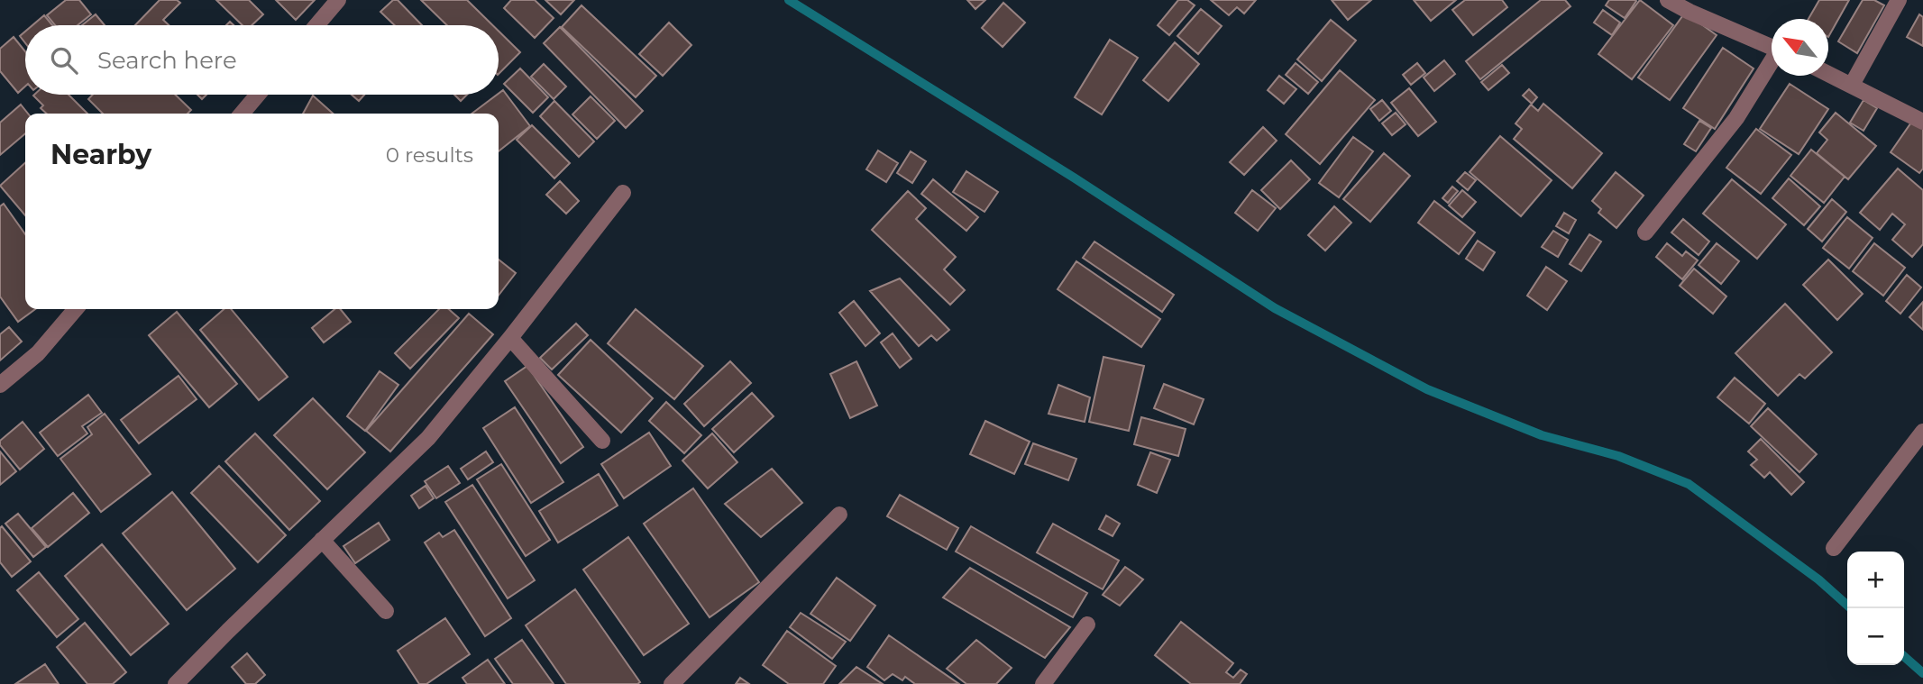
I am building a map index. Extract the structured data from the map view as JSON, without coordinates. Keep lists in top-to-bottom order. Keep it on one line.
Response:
{"north":"top left","page":{"search":"Search here","heading":["Nearby","0 results"],"map_buttons":["+","−"]}}
